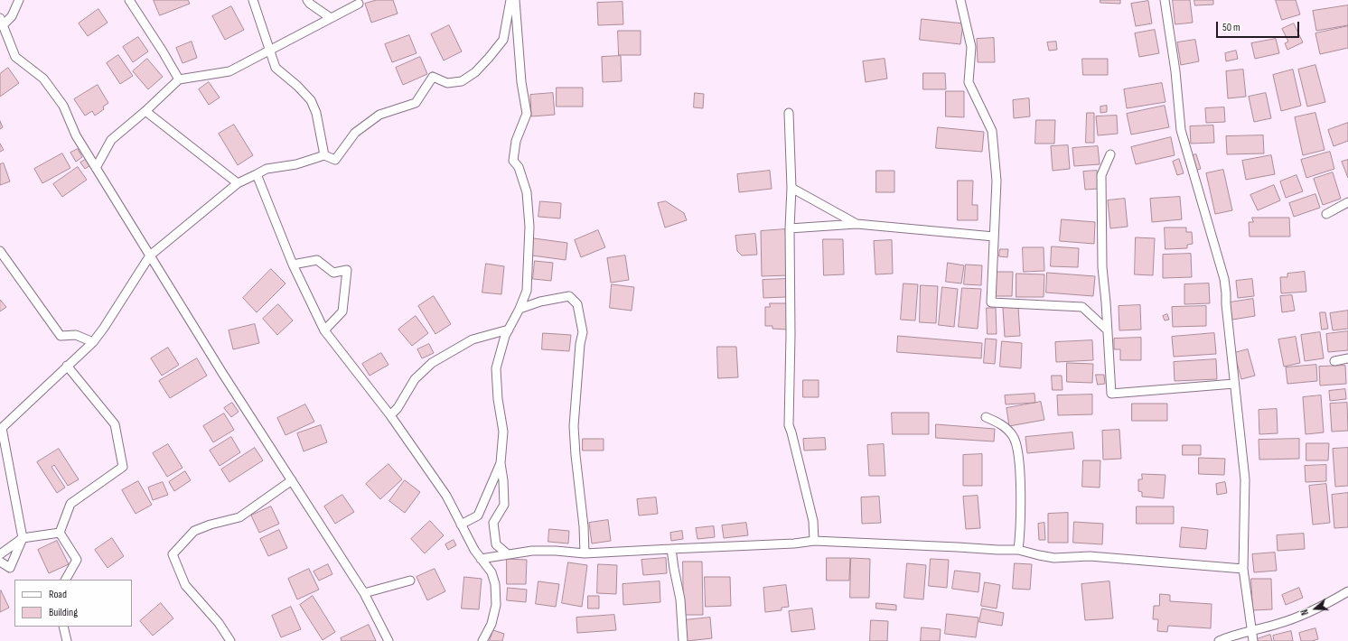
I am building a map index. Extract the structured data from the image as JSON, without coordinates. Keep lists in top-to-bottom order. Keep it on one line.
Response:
{"legend":["Road","Building"],"scale_bar":"50 m","north":"left"}
